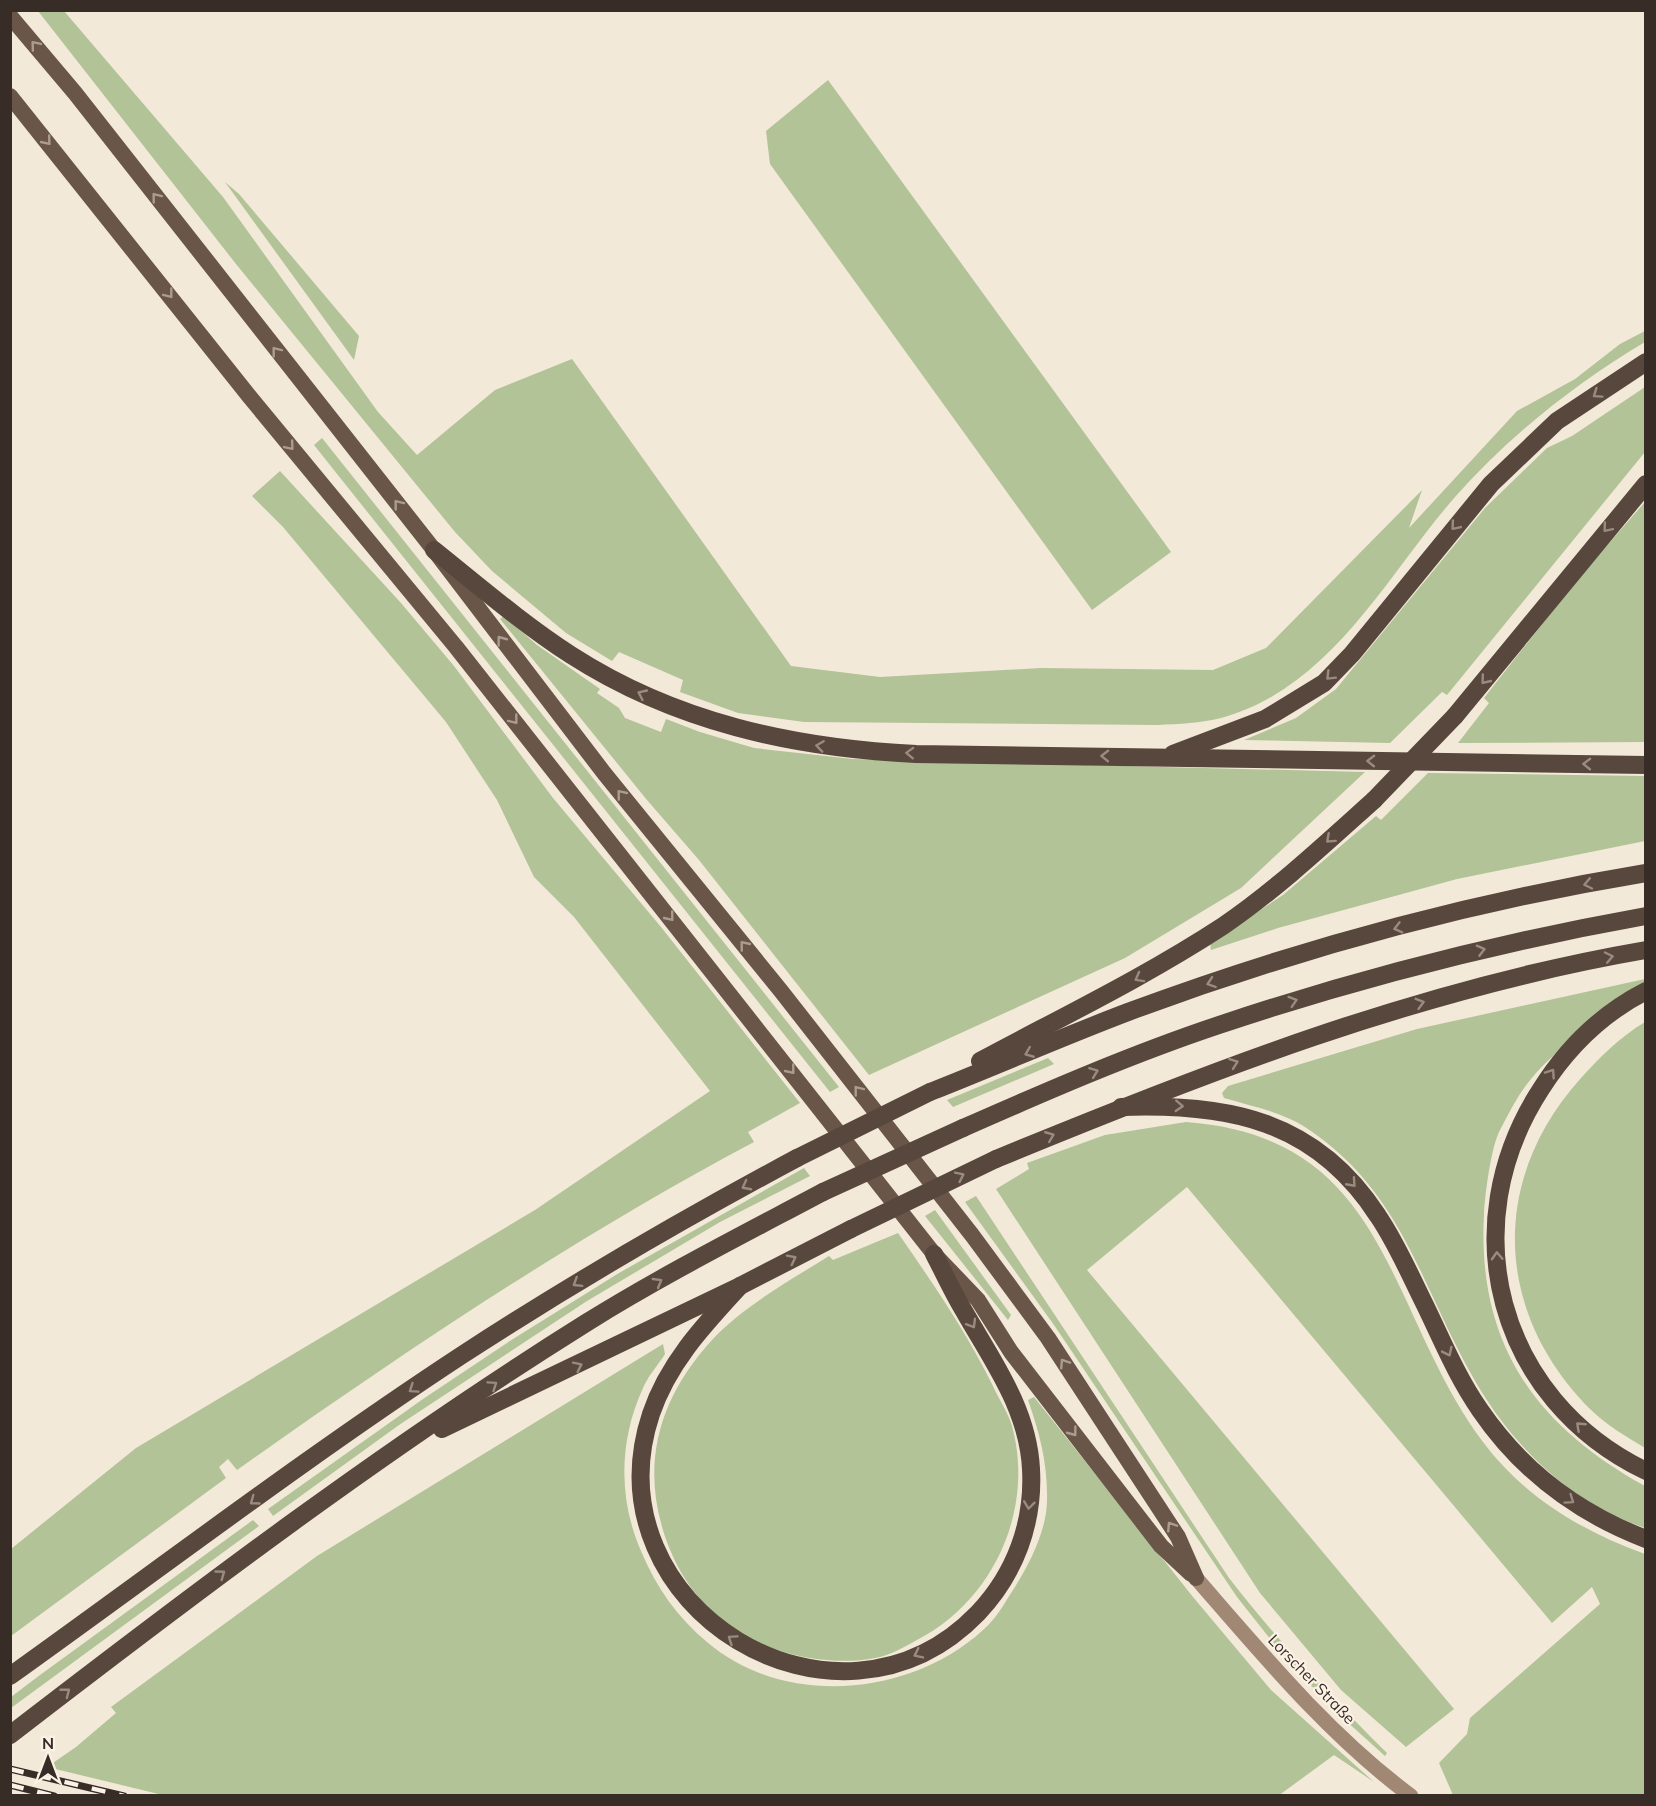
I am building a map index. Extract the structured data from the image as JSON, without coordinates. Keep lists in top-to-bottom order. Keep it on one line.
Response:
{"streets":{"main road":["Lorscher Straße"]},"north":"top"}
